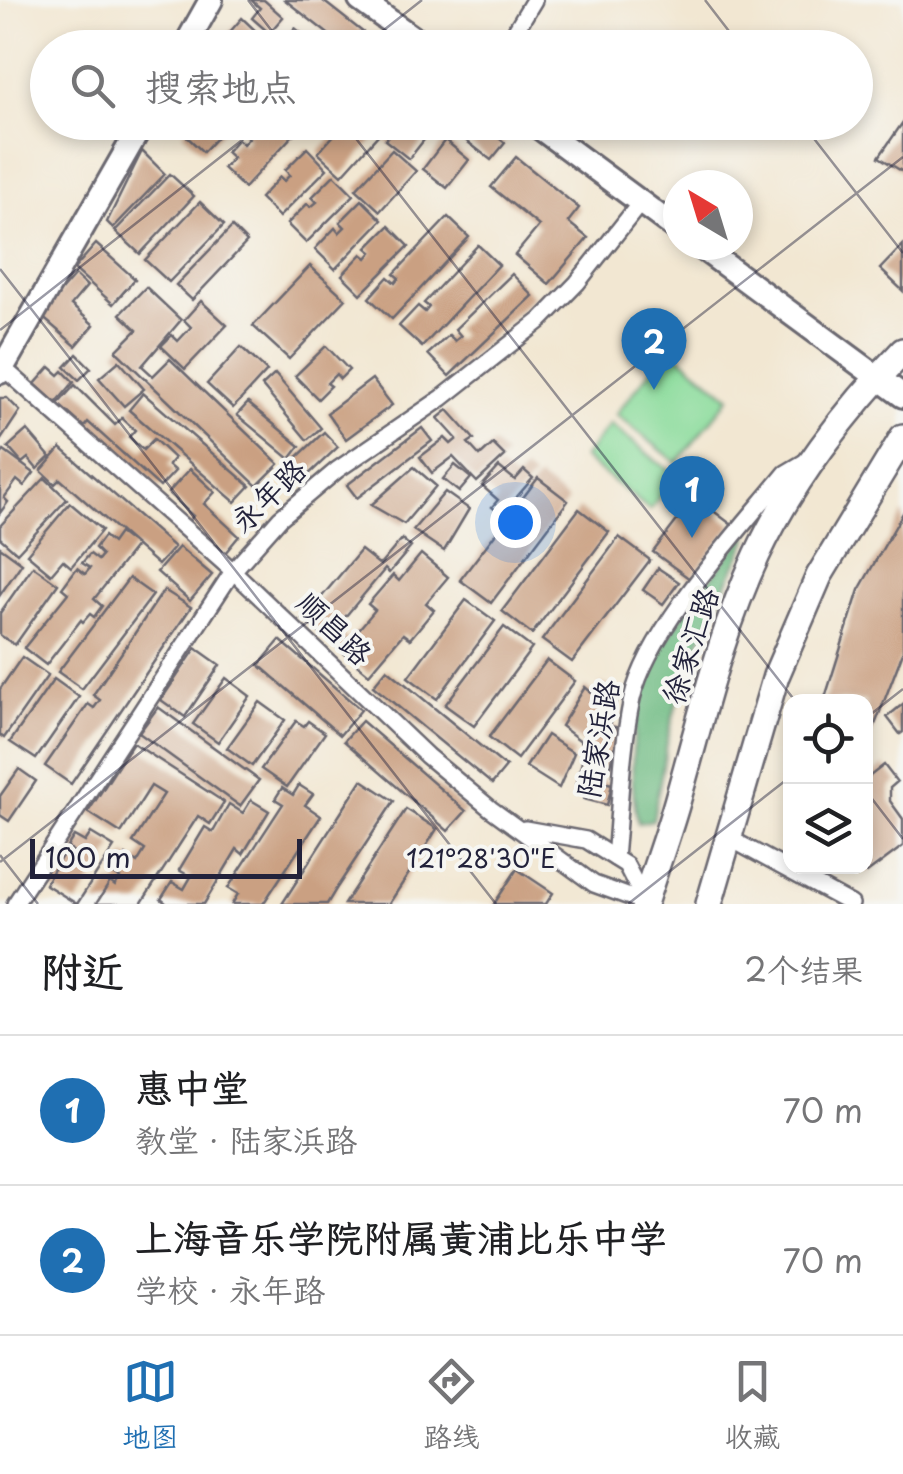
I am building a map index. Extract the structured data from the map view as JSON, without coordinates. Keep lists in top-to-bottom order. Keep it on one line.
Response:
{"streets":{"main road":["徐家汇路"],"street":["永年路","顺昌路","陆家浜路"]},"crossings":[["永年路","顺昌路"],["顺昌路","徐家汇路"],["徐家汇路","陆家浜路"]],"scale_bar":"100 m","north":"top left","page":{"search":"搜索地点","pins":["2","1"],"scale":"100 m","heading":["附近","2个结果"],"list":[{"mark":"1","name":"惠中堂","note":"教堂 · 陆家浜路","value":"70 m"},{"mark":"2","name":"上海音乐学院附属黄浦比乐中学","note":"学校 · 永年路","value":"70 m"}],"nav":["地图","路线","收藏"]},"coordinates":["121°28'30\"E"]}
